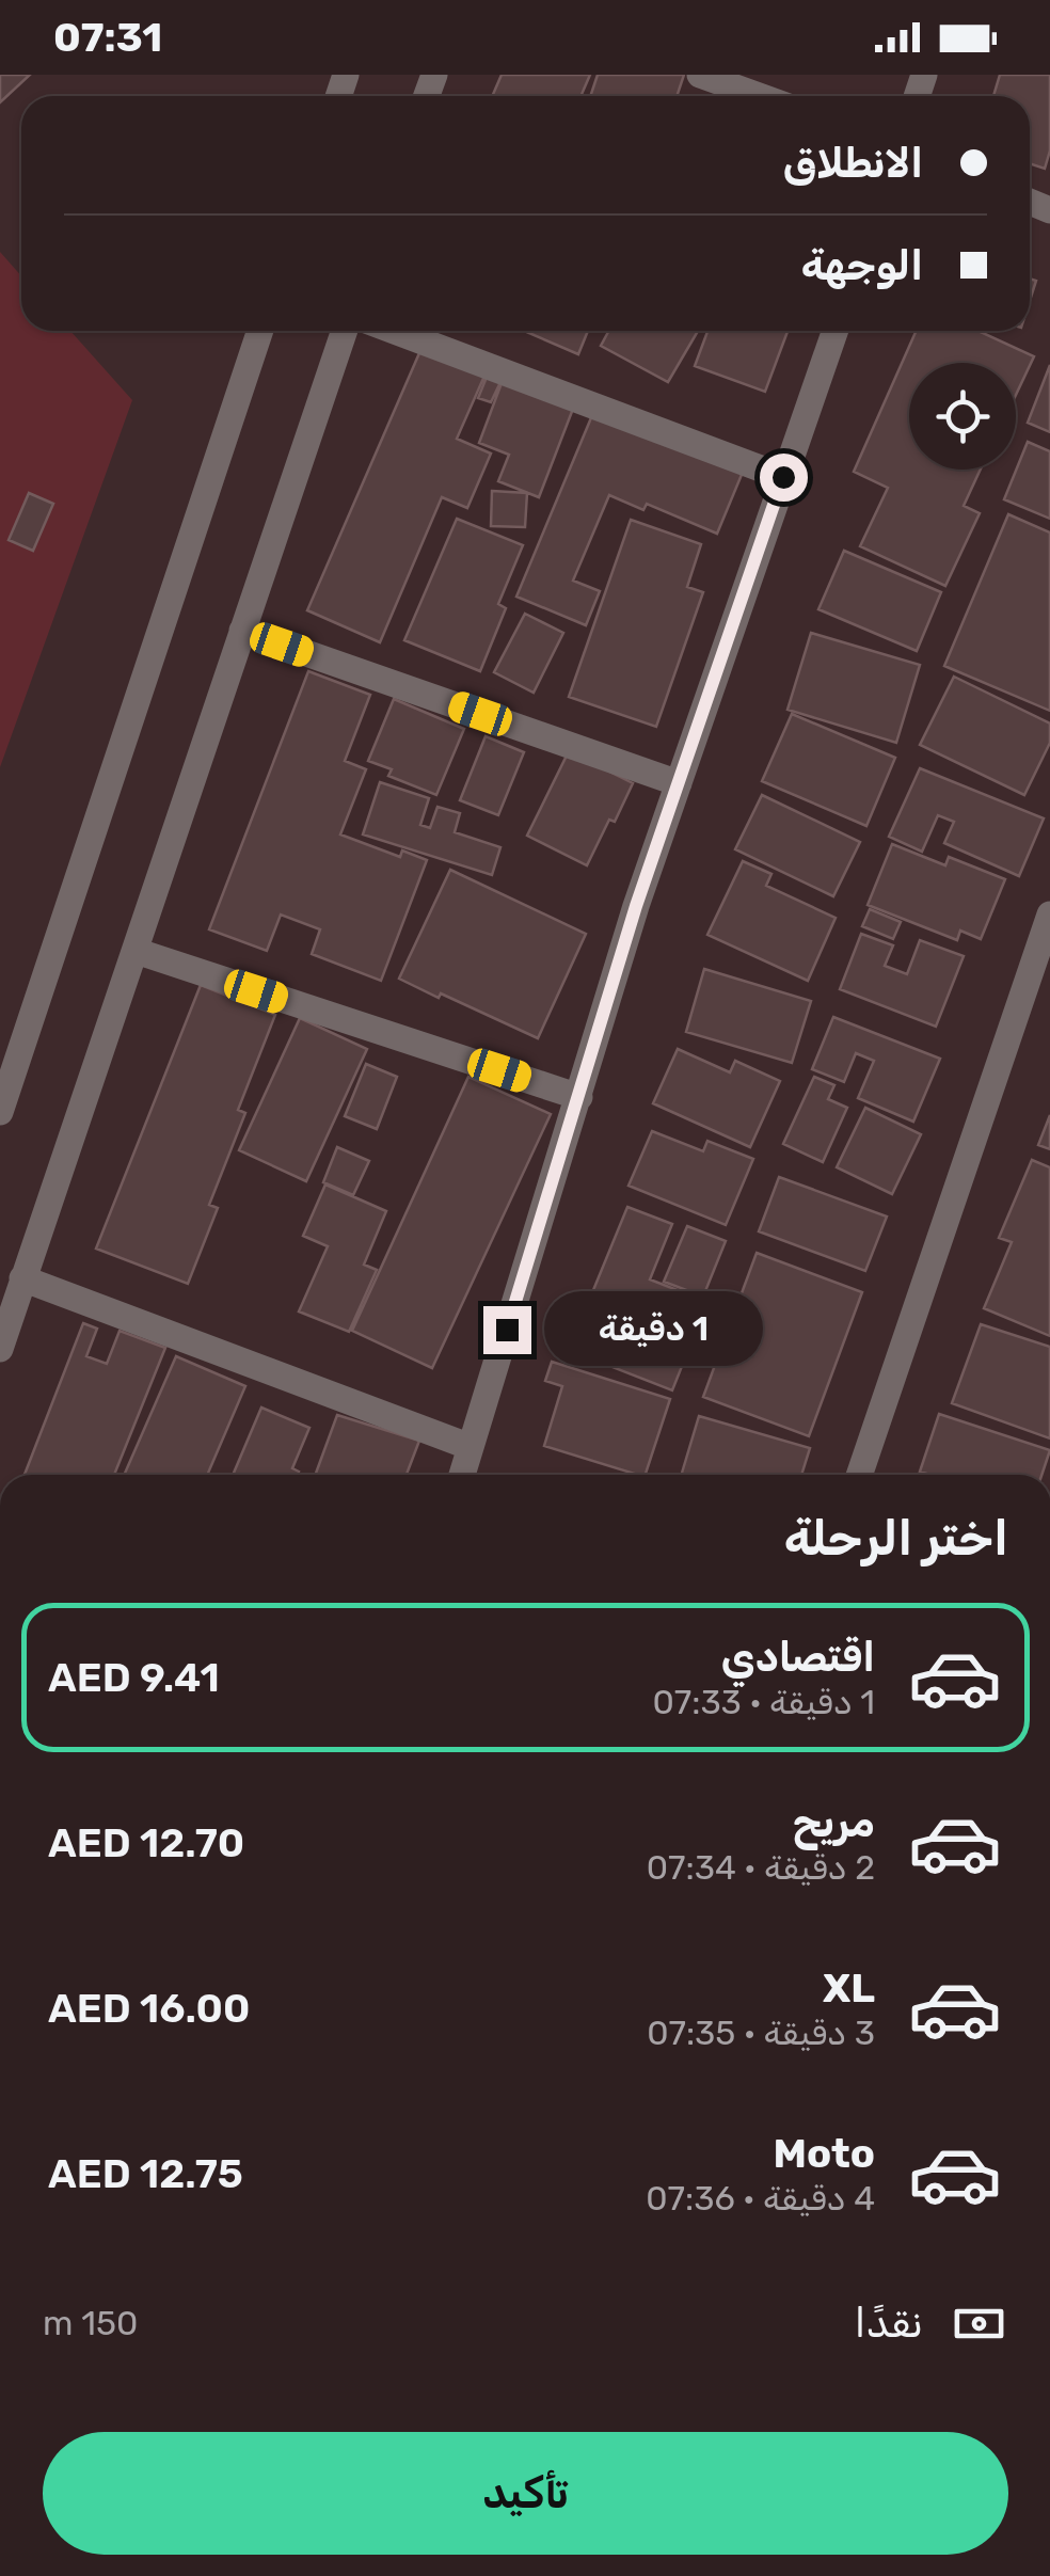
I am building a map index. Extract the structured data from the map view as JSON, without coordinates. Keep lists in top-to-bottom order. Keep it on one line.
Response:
{"page":{"status":"07:31","banner":["الانطلاق","الوجهة"],"bubble":"1 دقيقة","heading":"اختر الرحلة","list":[{"name":"اقتصادي","note":"1 دقيقة · 07:33","value":"AED 9.41"},{"name":"مريح","note":"2 دقيقة · 07:34","value":"AED 12.70"},{"name":"XL","note":"3 دقيقة · 07:35","value":"AED 16.00"},{"name":"Moto","note":"4 دقيقة · 07:36","value":"AED 12.75"}],"pay":["نقدًا","150 m"],"buttons":"تأكيد"}}
